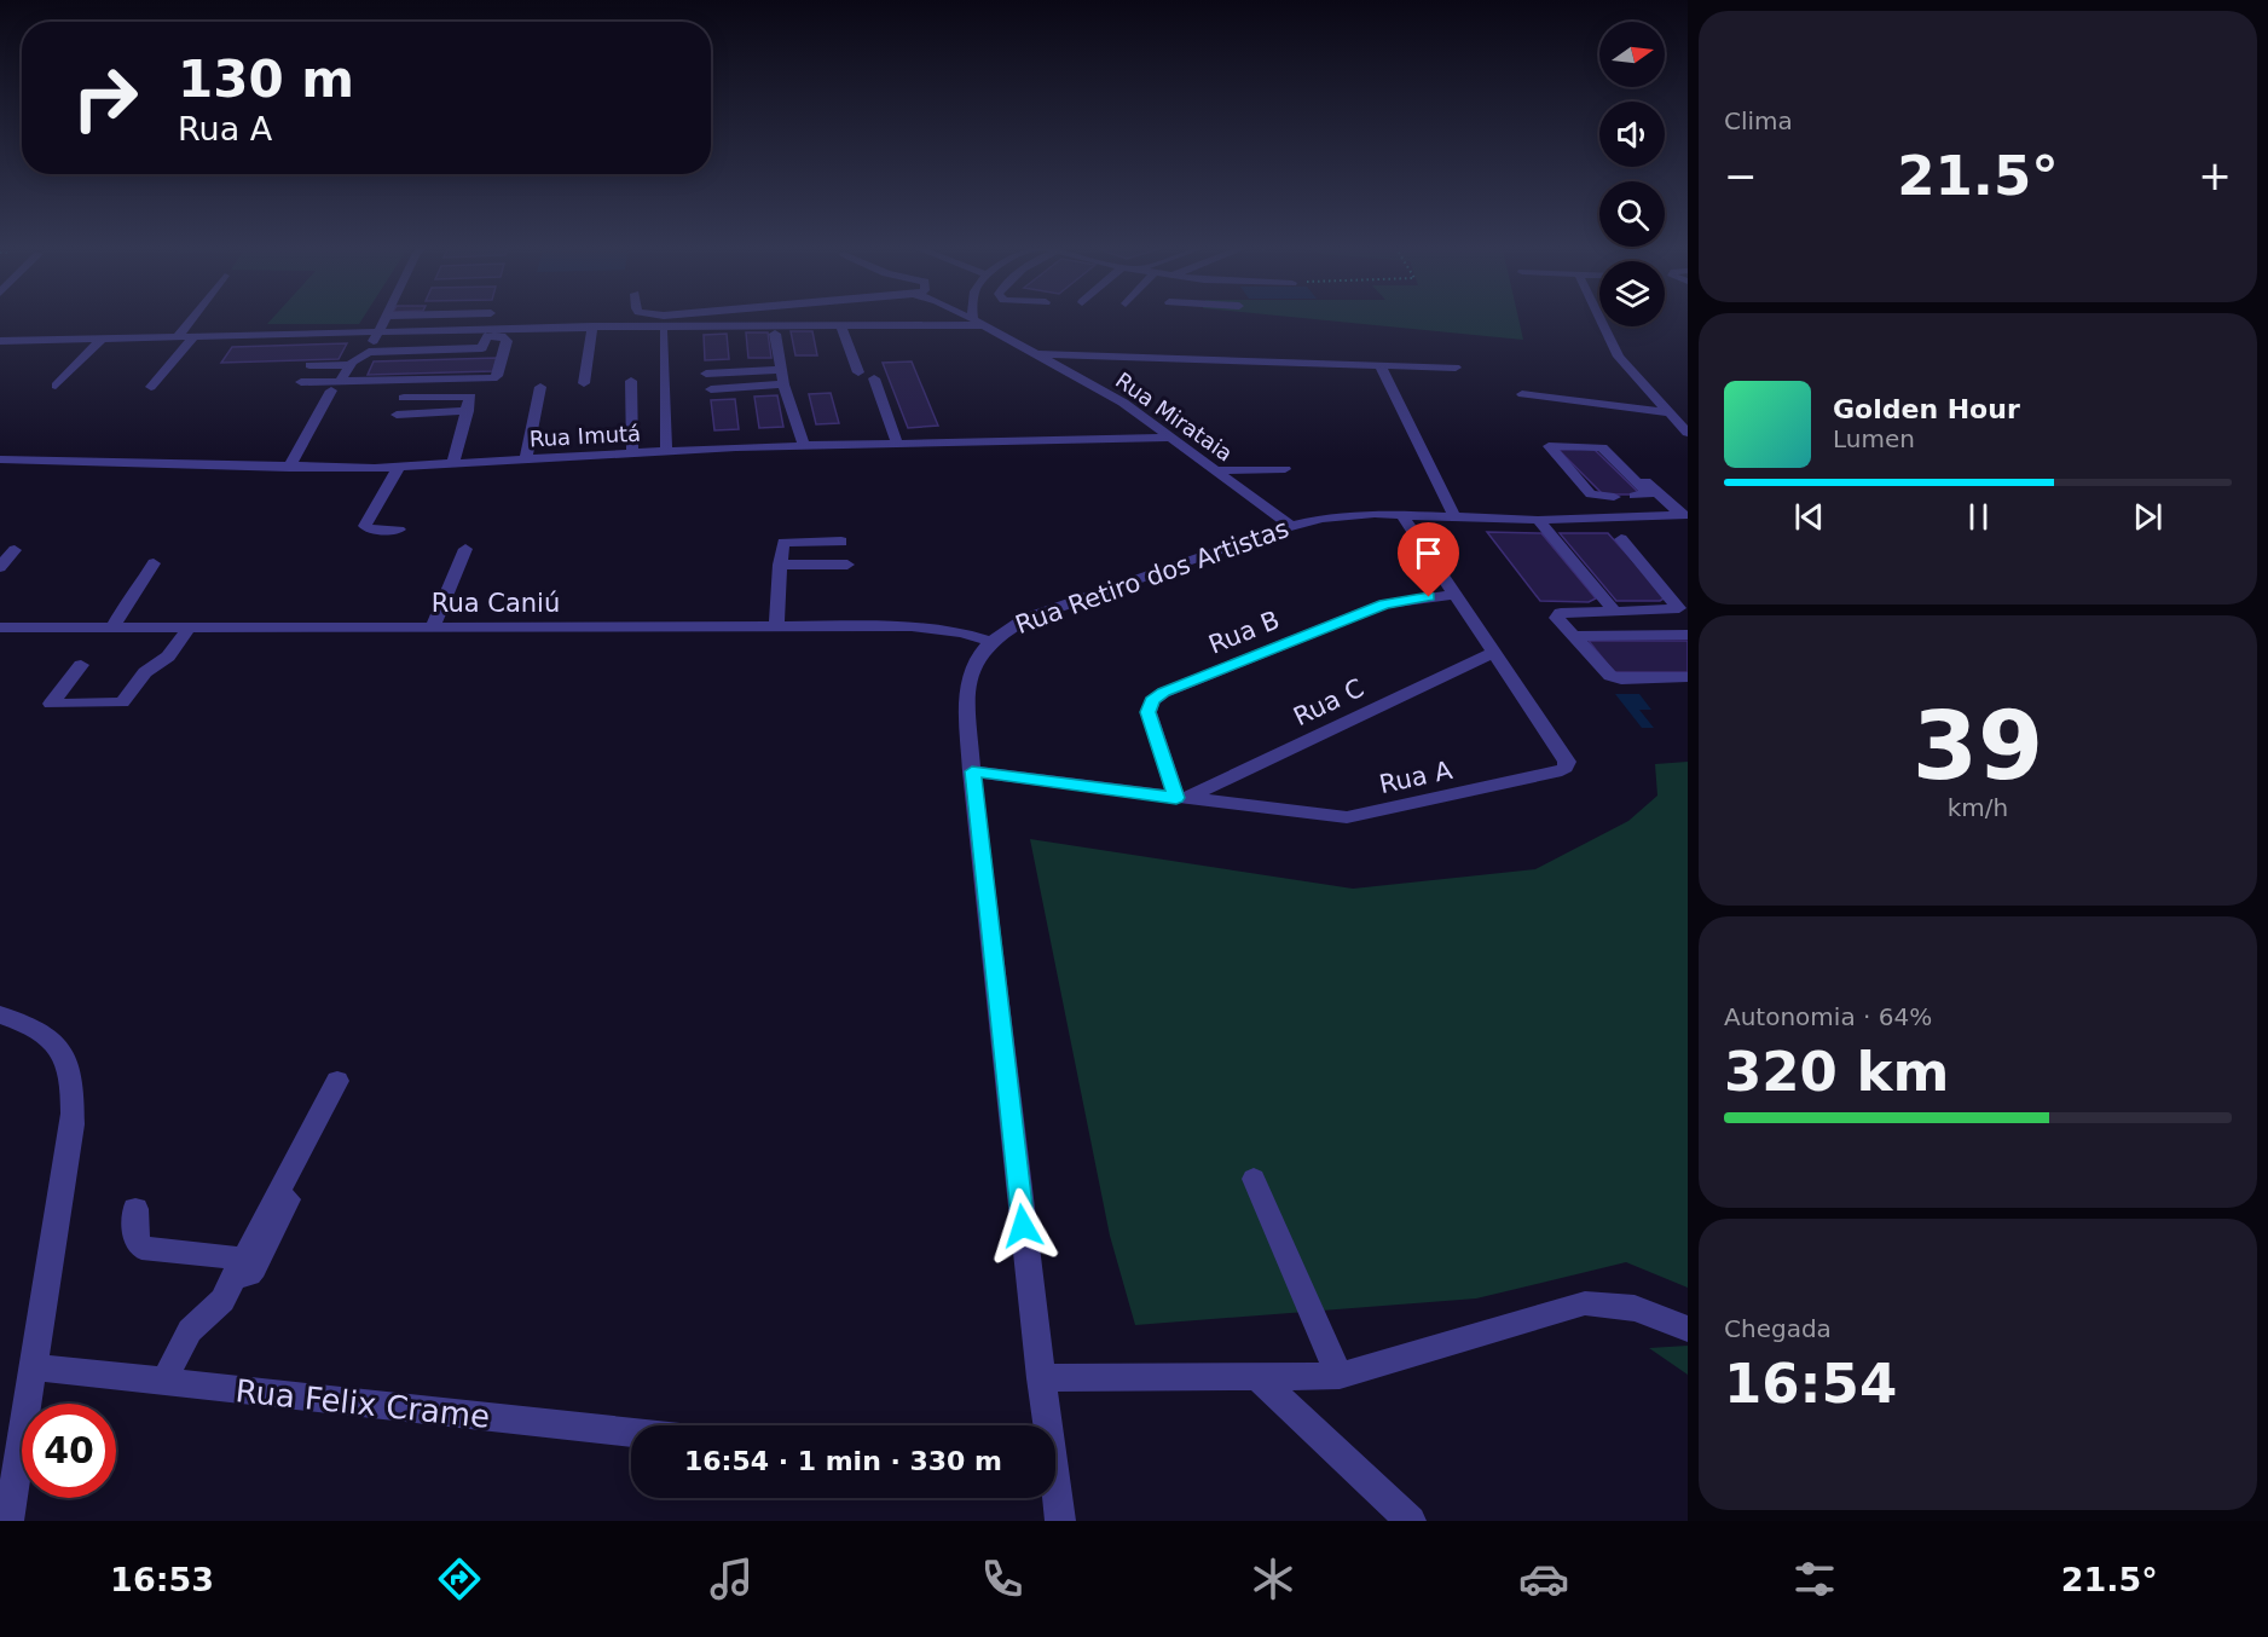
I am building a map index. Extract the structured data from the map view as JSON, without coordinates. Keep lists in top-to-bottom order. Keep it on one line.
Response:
{"streets":{"street":["Rua Mirataia","Rua Imutá","Rua Retiro dos Artistas","Rua Caniú","Rua B","Rua C","Rua A","Rua Felix Crame"]},"crossings":[["Rua Mirataia","Rua Imutá"],["Rua Mirataia","Rua Retiro dos Artistas"],["Rua Retiro dos Artistas","Rua Caniú"],["Rua Retiro dos Artistas","Rua A"],["Rua B","Rua C"],["Rua B","Rua A"],["Rua C","Rua A"]],"north":"right","page":{"tile":["Clima",["39","km/h"],["Autonomia · 64%","320 km"],["Chegada","16:54"]],"turn":["130 m","Rua A"],"heat":["−","21.5°","+"],"song":["Golden Hour","Lumen"],"limit":"40","trip":"16:54 · 1 min · 330 m","tabs":["16:53","21.5°"]}}
